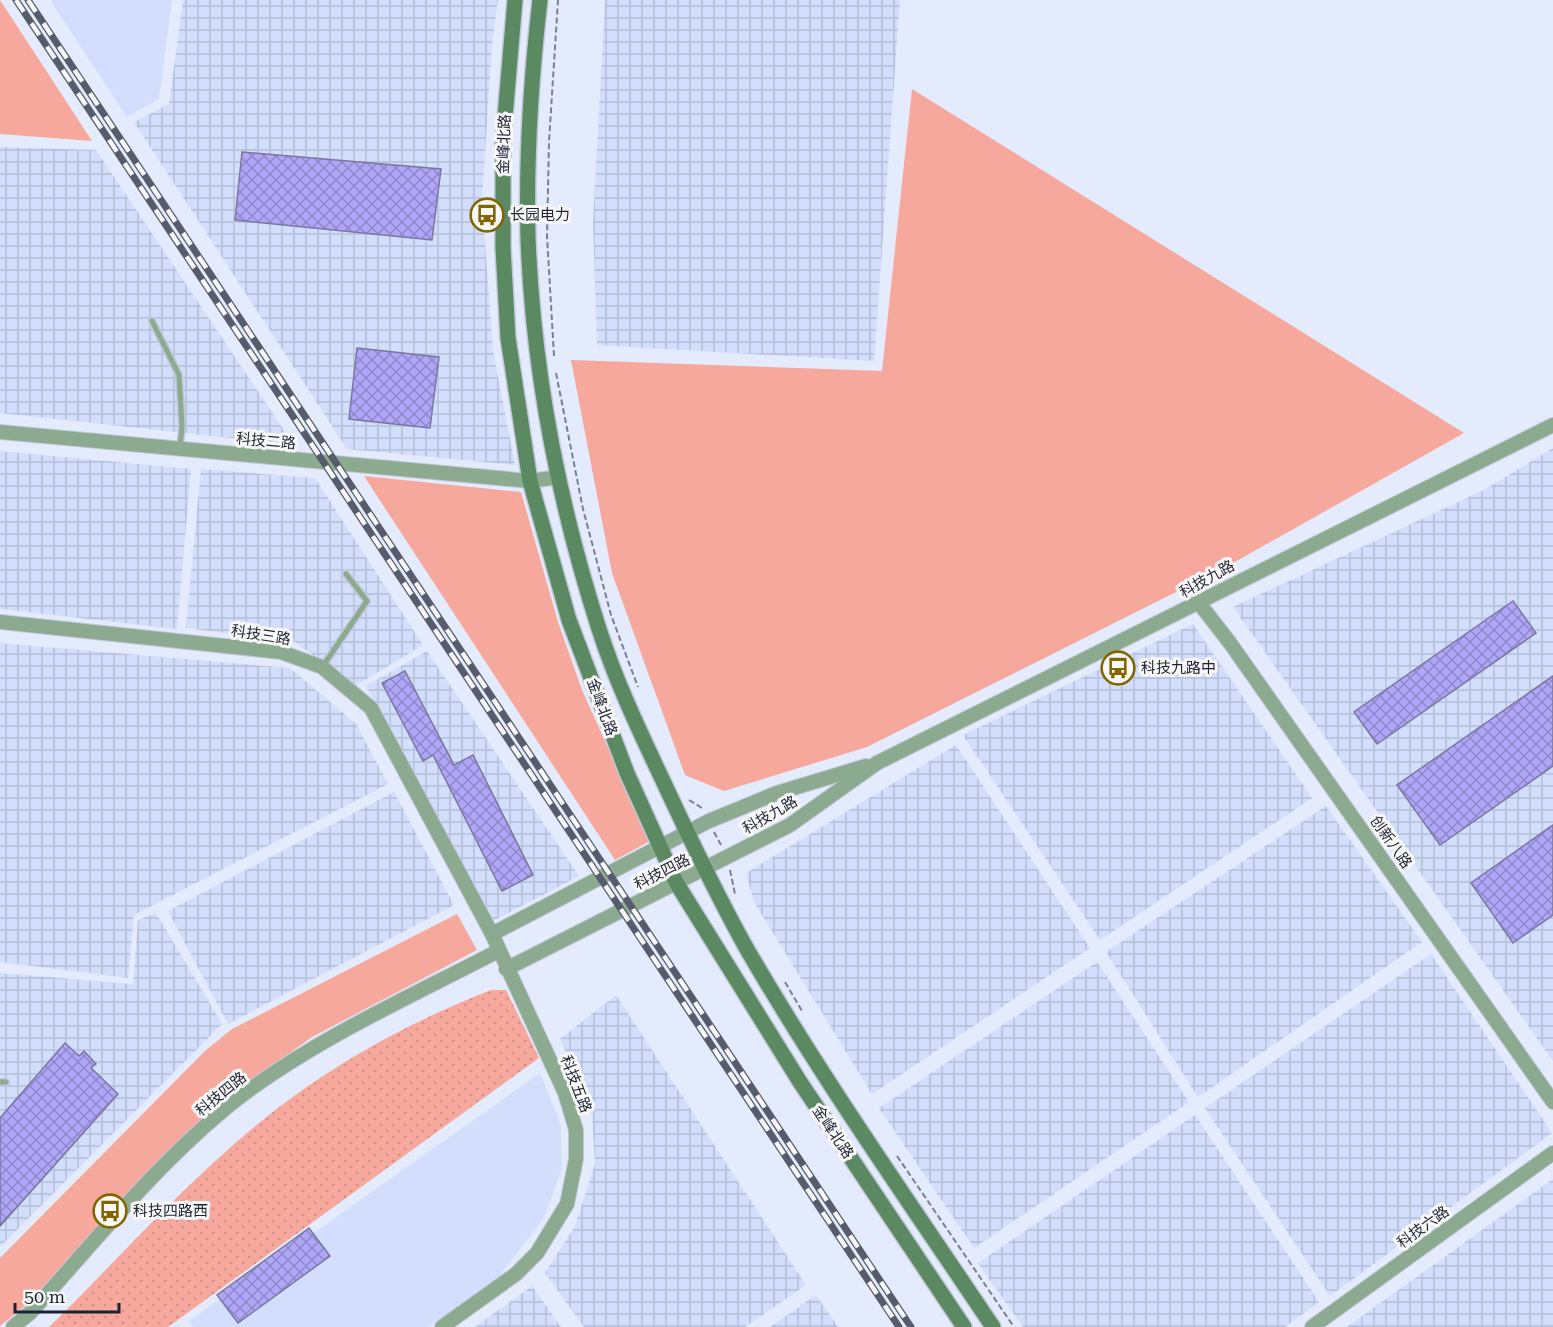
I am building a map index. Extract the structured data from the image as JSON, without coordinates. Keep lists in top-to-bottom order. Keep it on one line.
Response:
{"streets":{"main road":["金峰北路"],"street":["科技二路","科技九路","科技三路","创新八路","科技四路","科技五路","科技六路"]},"crossings":[["金峰北路","科技二路"],["金峰北路","科技九路"],["金峰北路","科技四路"],["科技九路","创新八路"],["科技九路","科技四路"],["科技三路","科技四路"],["科技三路","科技五路"],["科技四路","科技五路"]],"places":{"bus stop":["长园电力","科技九路中","科技四路西"]},"scale_bar":"50 m"}
